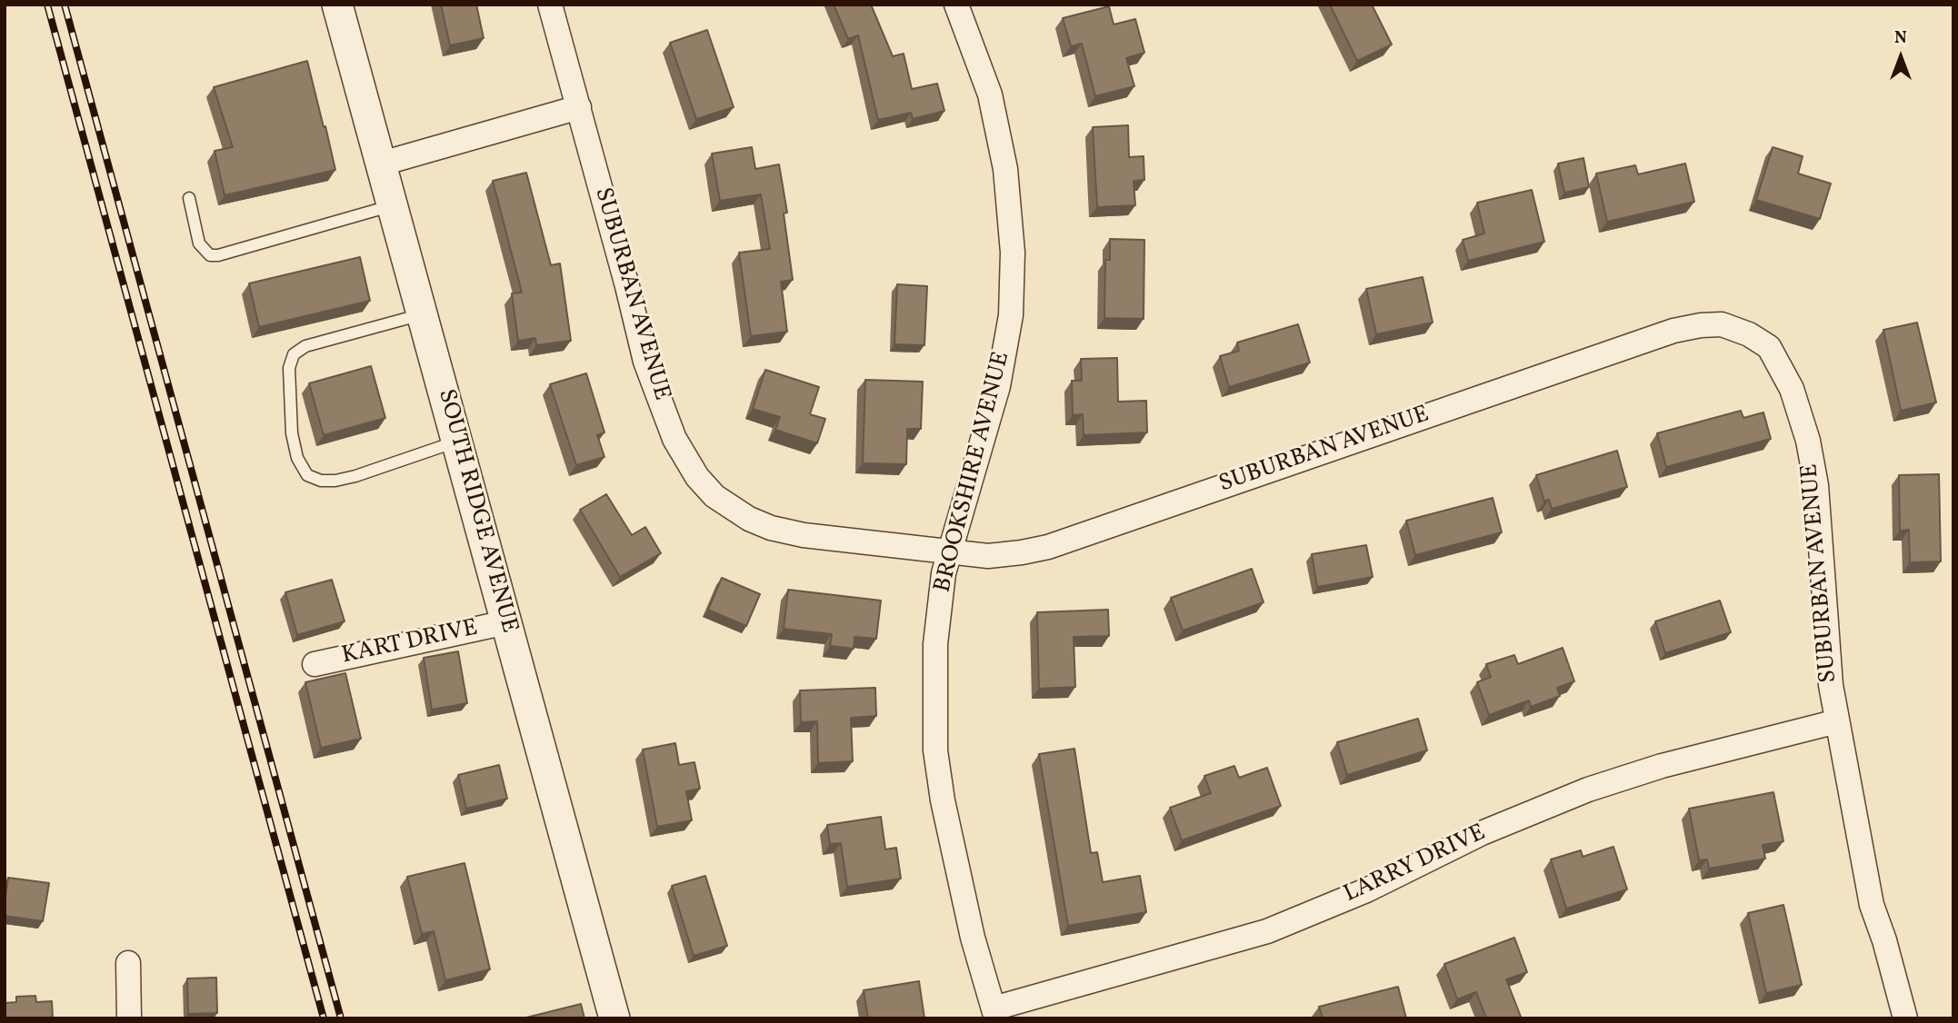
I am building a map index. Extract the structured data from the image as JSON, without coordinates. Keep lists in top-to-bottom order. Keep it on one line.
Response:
{"streets":{"street":["SUBURBAN AVENUE","BROOKSHIRE AVENUE","SOUTH RIDGE AVENUE","KART DRIVE","LARRY DRIVE"]},"crossings":[["SUBURBAN AVENUE","BROOKSHIRE AVENUE"],["SUBURBAN AVENUE","LARRY DRIVE"],["BROOKSHIRE AVENUE","LARRY DRIVE"],["SOUTH RIDGE AVENUE","KART DRIVE"]],"north":"top"}
